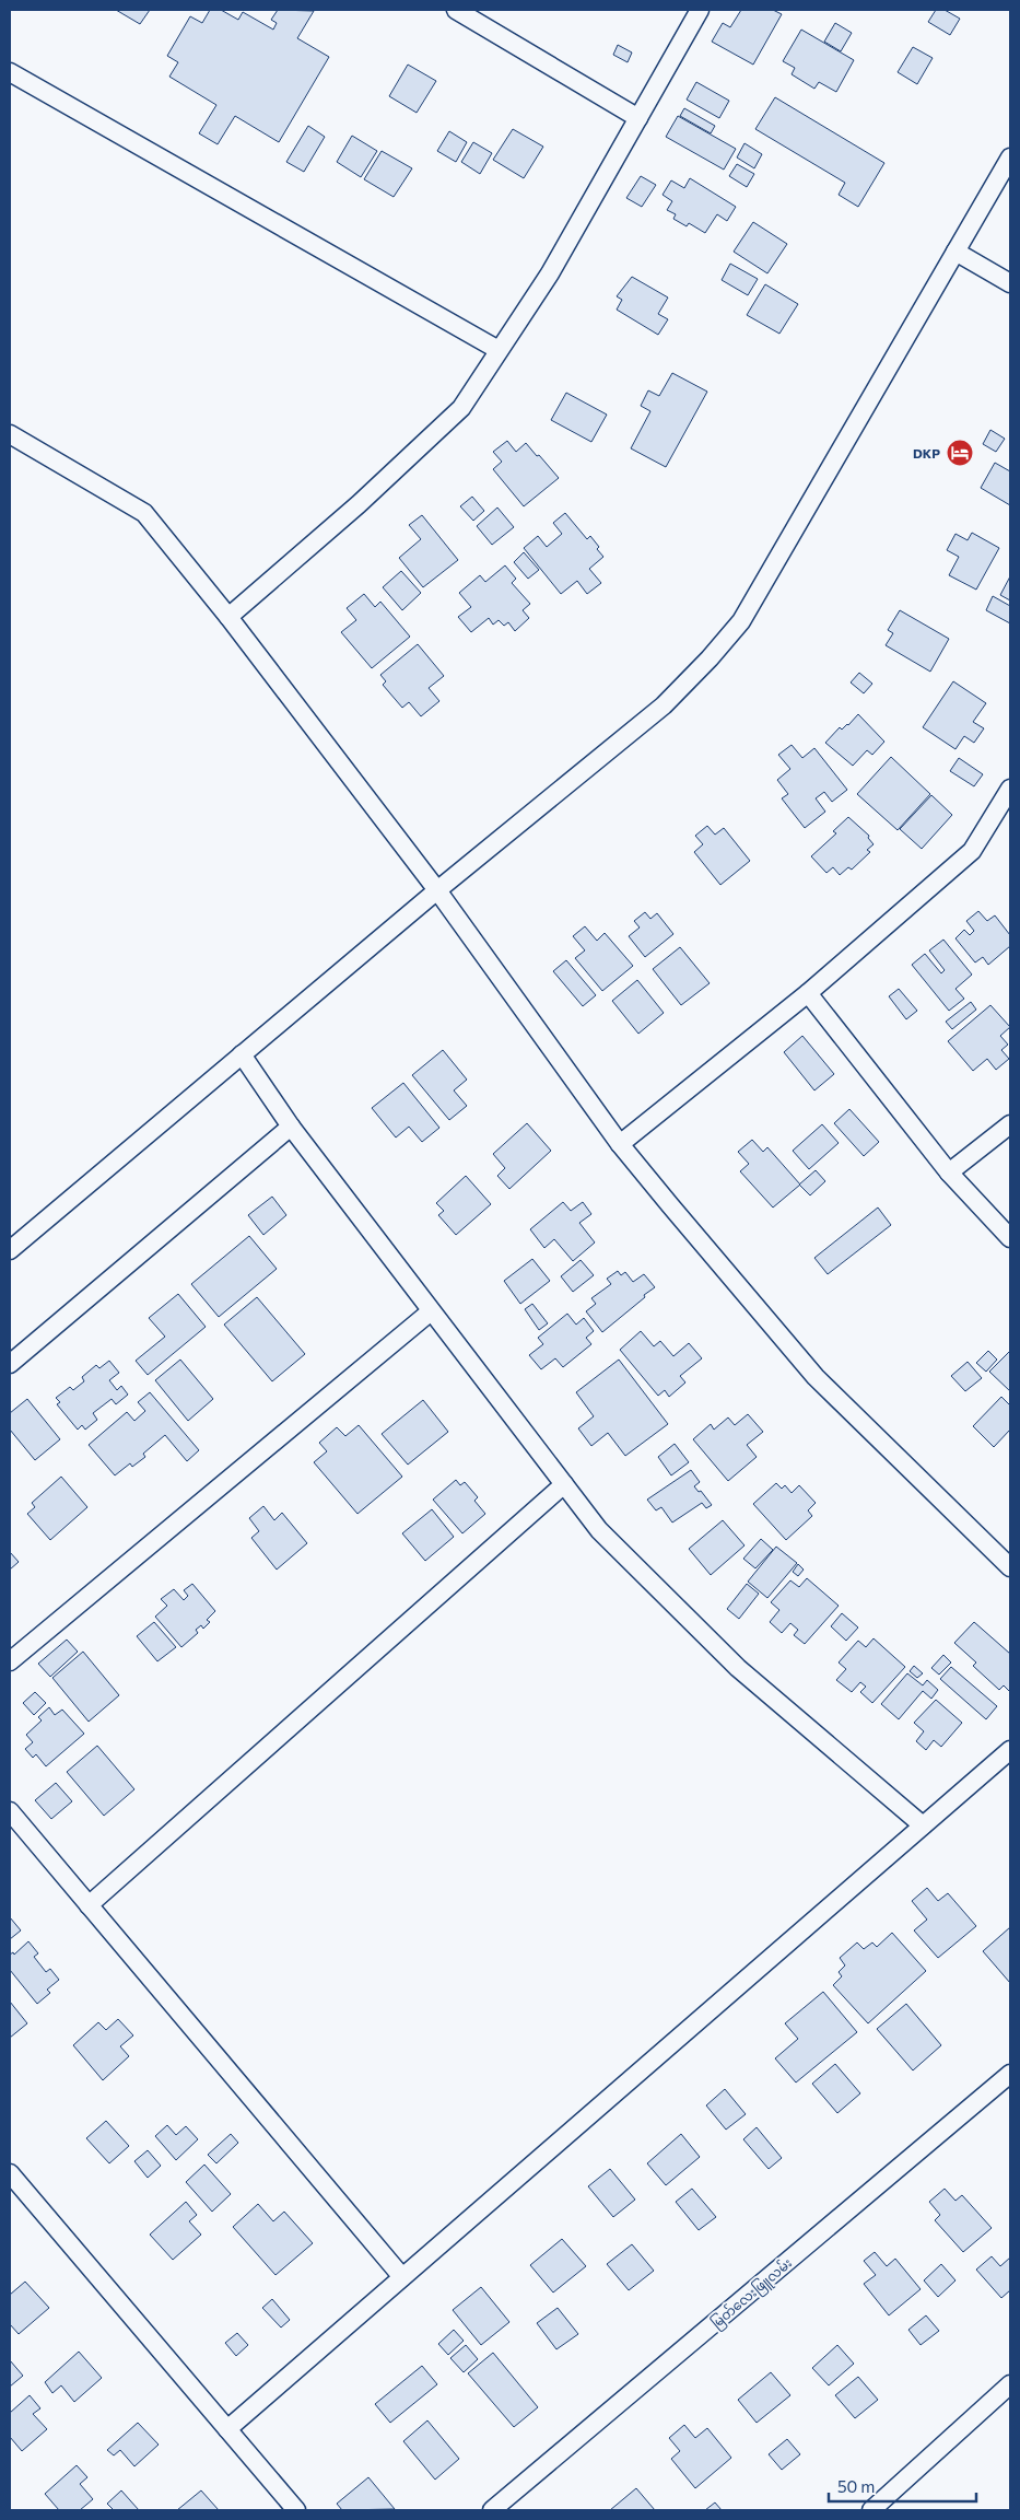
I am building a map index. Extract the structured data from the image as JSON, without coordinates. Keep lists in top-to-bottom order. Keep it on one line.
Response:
{"streets":{"street":["မြတ်လေးဖြူလမ်း"]},"places":{"hotel":["DKP"]},"scale_bar":"50 m"}
